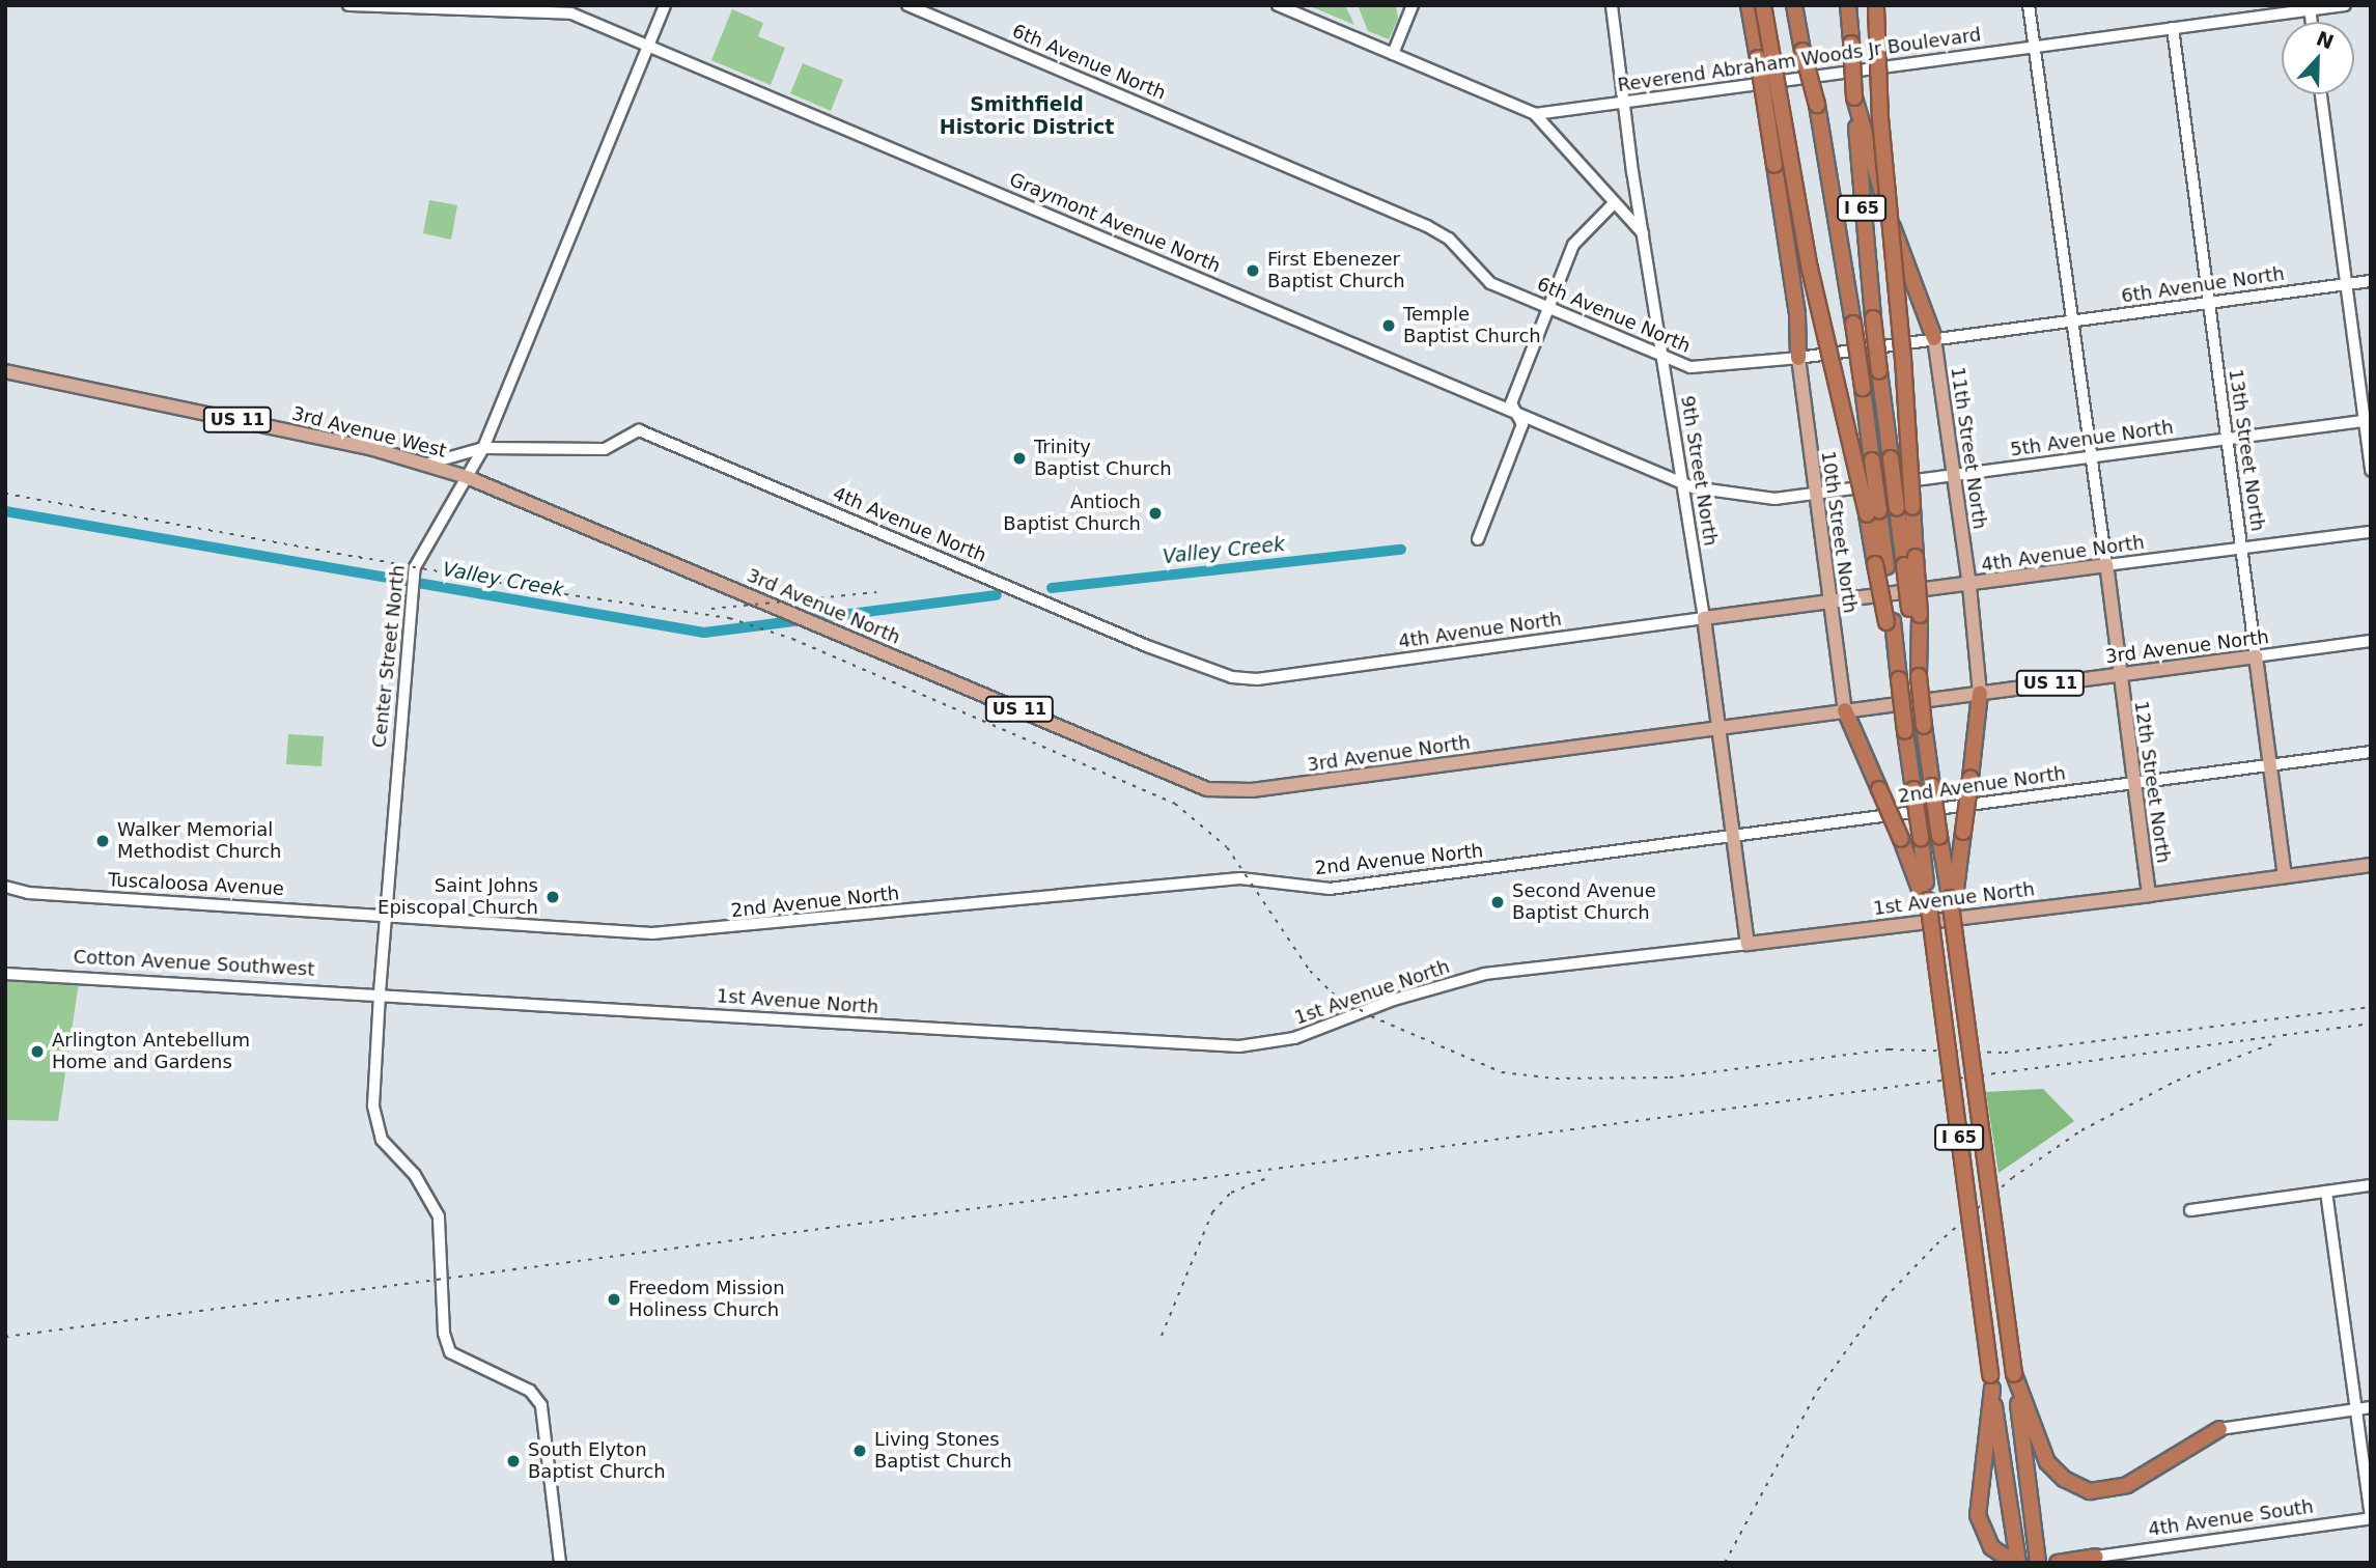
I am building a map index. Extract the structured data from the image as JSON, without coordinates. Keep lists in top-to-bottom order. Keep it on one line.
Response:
{"streets":{"highway":["I 65"],"main road":["US 11","3rd Avenue West","11th Street North","13th Street North","9th Street North","4th Avenue North","10th Street North","3rd Avenue North","12th Street North","1st Avenue North"],"street":["Reverend Abraham Woods Jr Boulevard","6th Avenue North","Graymont Avenue North","5th Avenue North","Center Street North","2nd Avenue North","Tuscaloosa Avenue","Cotton Avenue Southwest","4th Avenue South"]},"crossings":[["Reverend Abraham Woods Jr Boulevard","13th Street North"],["Reverend Abraham Woods Jr Boulevard","9th Street North"],["6th Avenue North","11th Street North"],["6th Avenue North","13th Street North"],["6th Avenue North","9th Street North"],["6th Avenue North","10th Street North"],["Graymont Avenue North","5th Avenue North"],["Graymont Avenue North","9th Street North"],["Graymont Avenue North","Center Street North"],["3rd Avenue West","3rd Avenue North"],["3rd Avenue West","Center Street North"],["5th Avenue North","11th Street North"],["5th Avenue North","13th Street North"],["5th Avenue North","10th Street North"],["11th Street North","4th Avenue North"],["11th Street North","3rd Avenue North"],["13th Street North","4th Avenue North"],["13th Street North","3rd Avenue North"],["13th Street North","2nd Avenue North"],["13th Street North","1st Avenue North"],["9th Street North","4th Avenue North"],["9th Street North","3rd Avenue North"],["9th Street North","2nd Avenue North"],["9th Street North","1st Avenue North"],["4th Avenue North","10th Street North"],["4th Avenue North","Center Street North"],["4th Avenue North","12th Street North"],["10th Street North","3rd Avenue North"],["3rd Avenue North","Center Street North"],["3rd Avenue North","12th Street North"],["Center Street North","2nd Avenue North"],["Center Street North","Tuscaloosa Avenue"],["Center Street North","1st Avenue North"],["Center Street North","Cotton Avenue Southwest"],["12th Street North","2nd Avenue North"],["12th Street North","1st Avenue North"],["2nd Avenue North","Tuscaloosa Avenue"],["1st Avenue North","Cotton Avenue Southwest"]],"districts":["Smithfield Historic District"],"water":["Valley Creek"],"places":["First Ebenezer Baptist Church","Temple Baptist Church","Trinity Baptist Church","Antioch Baptist Church","Walker Memorial Methodist Church","Saint Johns Episcopal Church","Second Avenue Baptist Church","Arlington Antebellum Home and Gardens","Freedom Mission Holiness Church","Living Stones Baptist Church","South Elyton Baptist Church"],"north":"top"}
